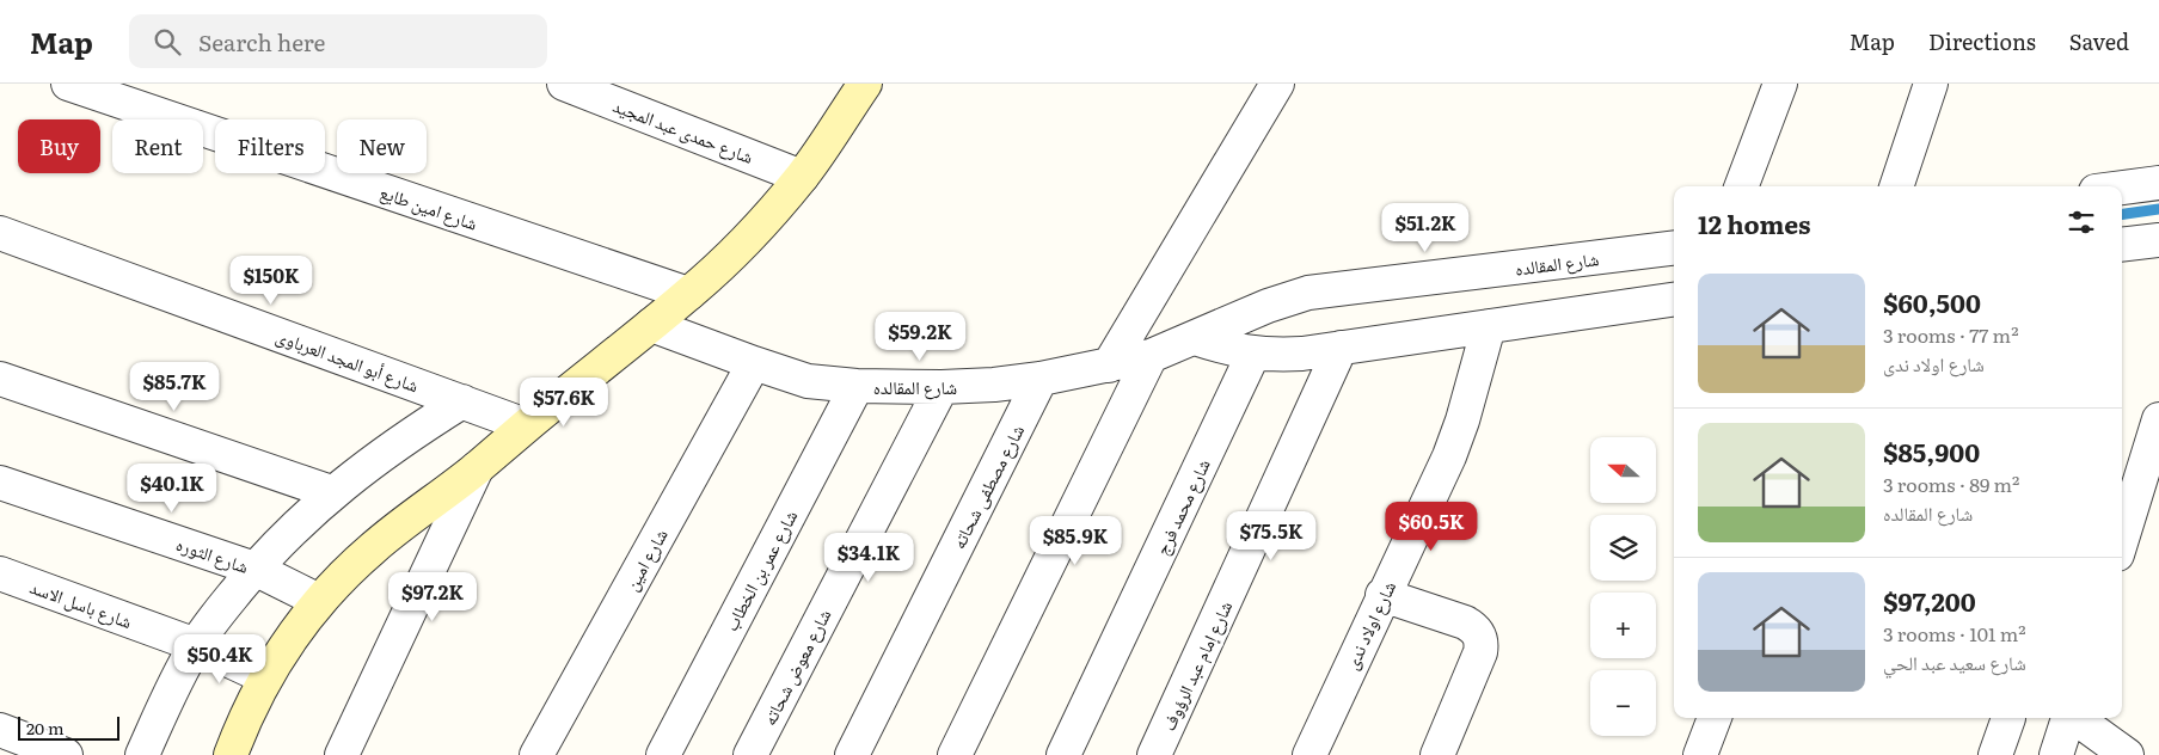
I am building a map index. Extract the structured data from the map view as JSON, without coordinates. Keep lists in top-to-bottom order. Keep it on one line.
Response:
{"streets":{"street":["شارع حمدى عبد المجيد","شارع امين طايع","شارع المقالده","شارع أبو المجد العرباوى","شارع مصطفى شحاته","شارع محمد فرج","شارع الثوره","شارع امين","شارع عمر بن الخطاب","شارع باسل الاسد","شارع اولاد ندى","شارع إمام عبد الرؤوف","شارع معوض شحاته"]},"crossings":[["شارع المقالده","شارع مصطفى شحاته"],["شارع المقالده","شارع امين"],["شارع المقالده","شارع عمر بن الخطاب"],["شارع المقالده","شارع معوض شحاته"]],"scale_bar":"20 m","north":"left","page":{"header":"Map","search":"Search here","nav":["Map","Directions","Saved"],"chip":["Buy","Rent","Filters","New"],"heading":"12 homes","price":["$51.2K","$150K","$59.2K","$85.7K","$57.6K","$40.1K","$60.5K","$75.5K","$85.9K","$34.1K","$97.2K","$50.4K"],"list":[{"name":"$60,500","note":"3 rooms · 77 m² · شارع اولاد ندى"},{"name":"$85,900","note":"3 rooms · 89 m² · شارع المقالده"},{"name":"$97,200","note":"3 rooms · 101 m² · شارع سعيد عبد الحي"}],"map_buttons":["+","−"],"scale":"20 m"}}
